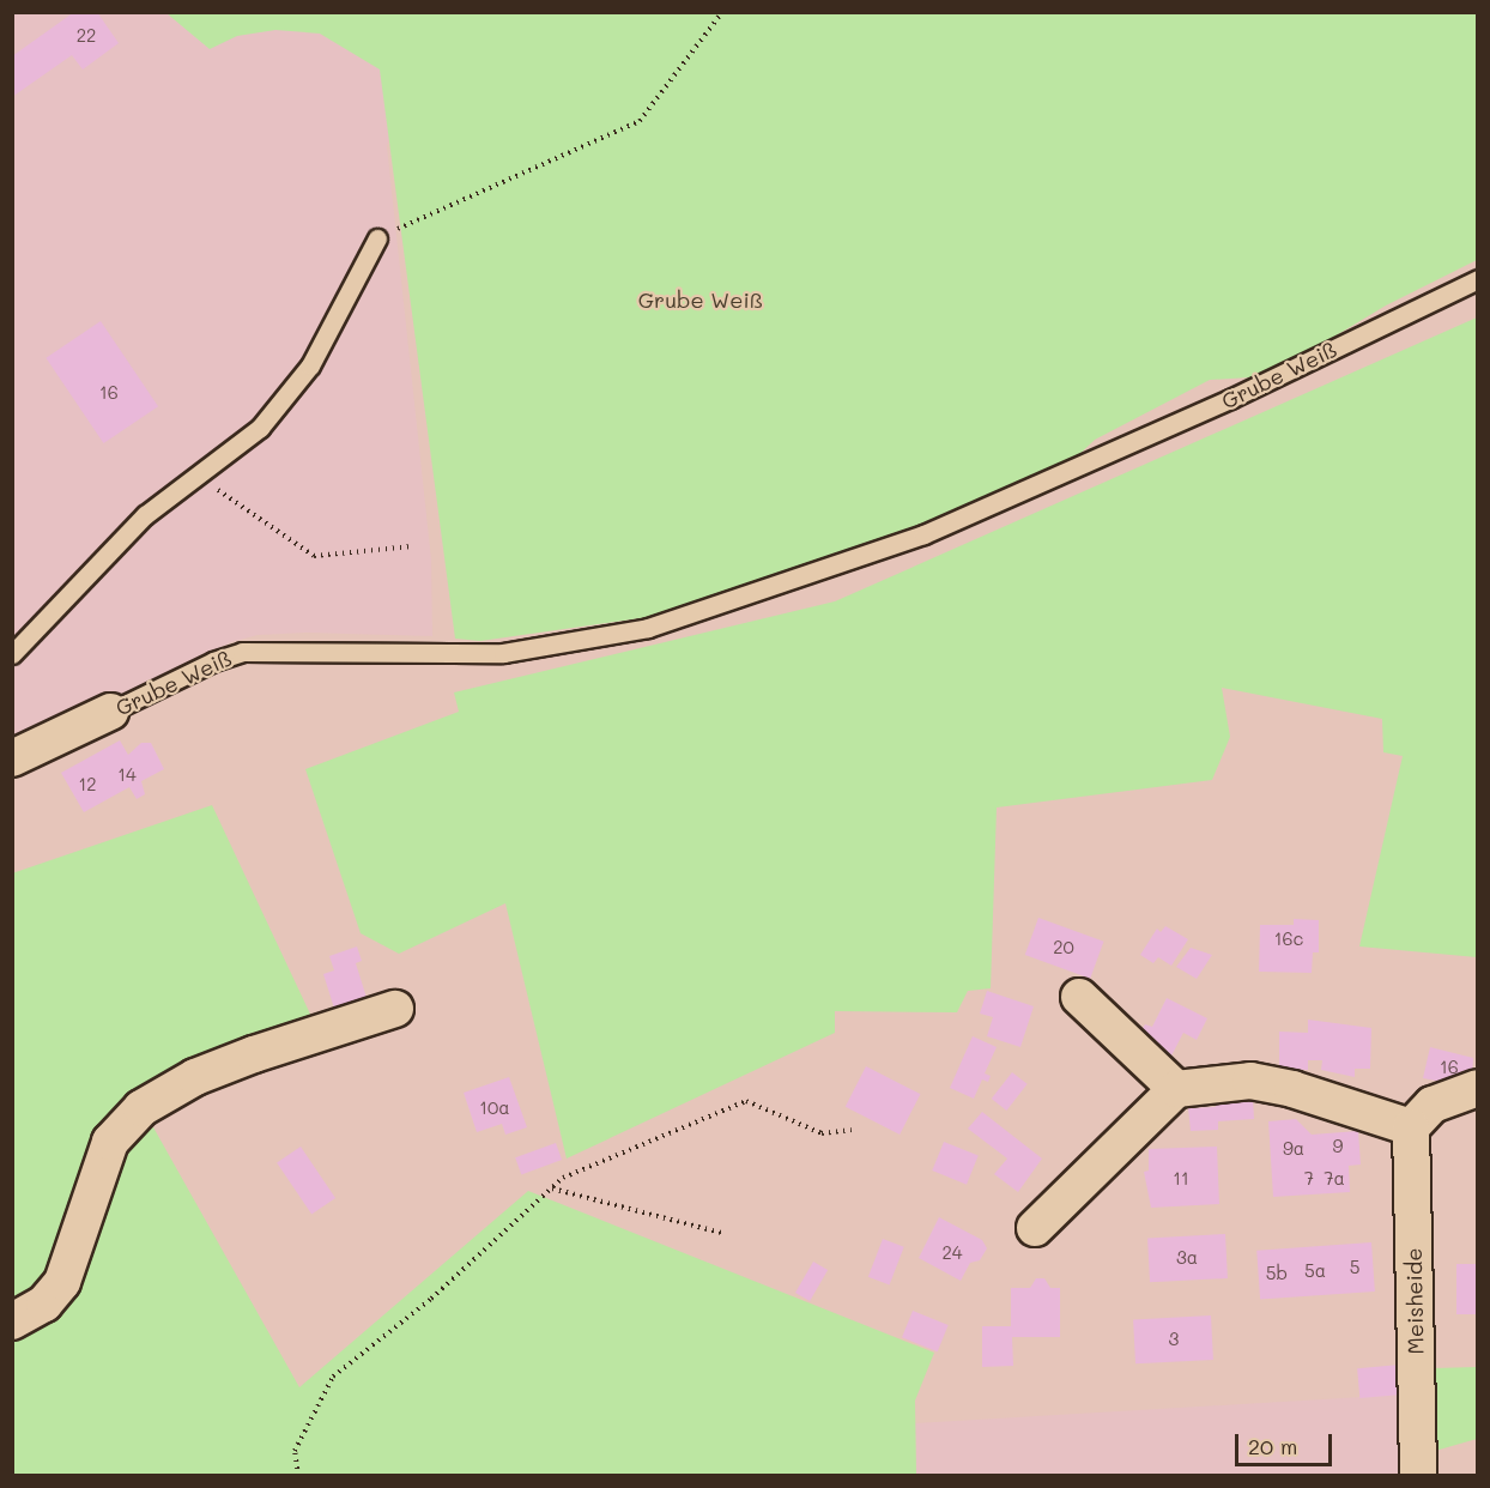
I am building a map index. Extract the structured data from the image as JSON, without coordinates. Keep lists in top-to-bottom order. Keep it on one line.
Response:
{"streets":{"street":["Grube Weiß","Meisheide"]},"parks":["Grube Weiß"],"house_numbers":["22","16","14","12","16c","20","16","10a","9","9a","11","7","7a","24","3a","5","5a","5b","3"],"scale_bar":"20 m"}
